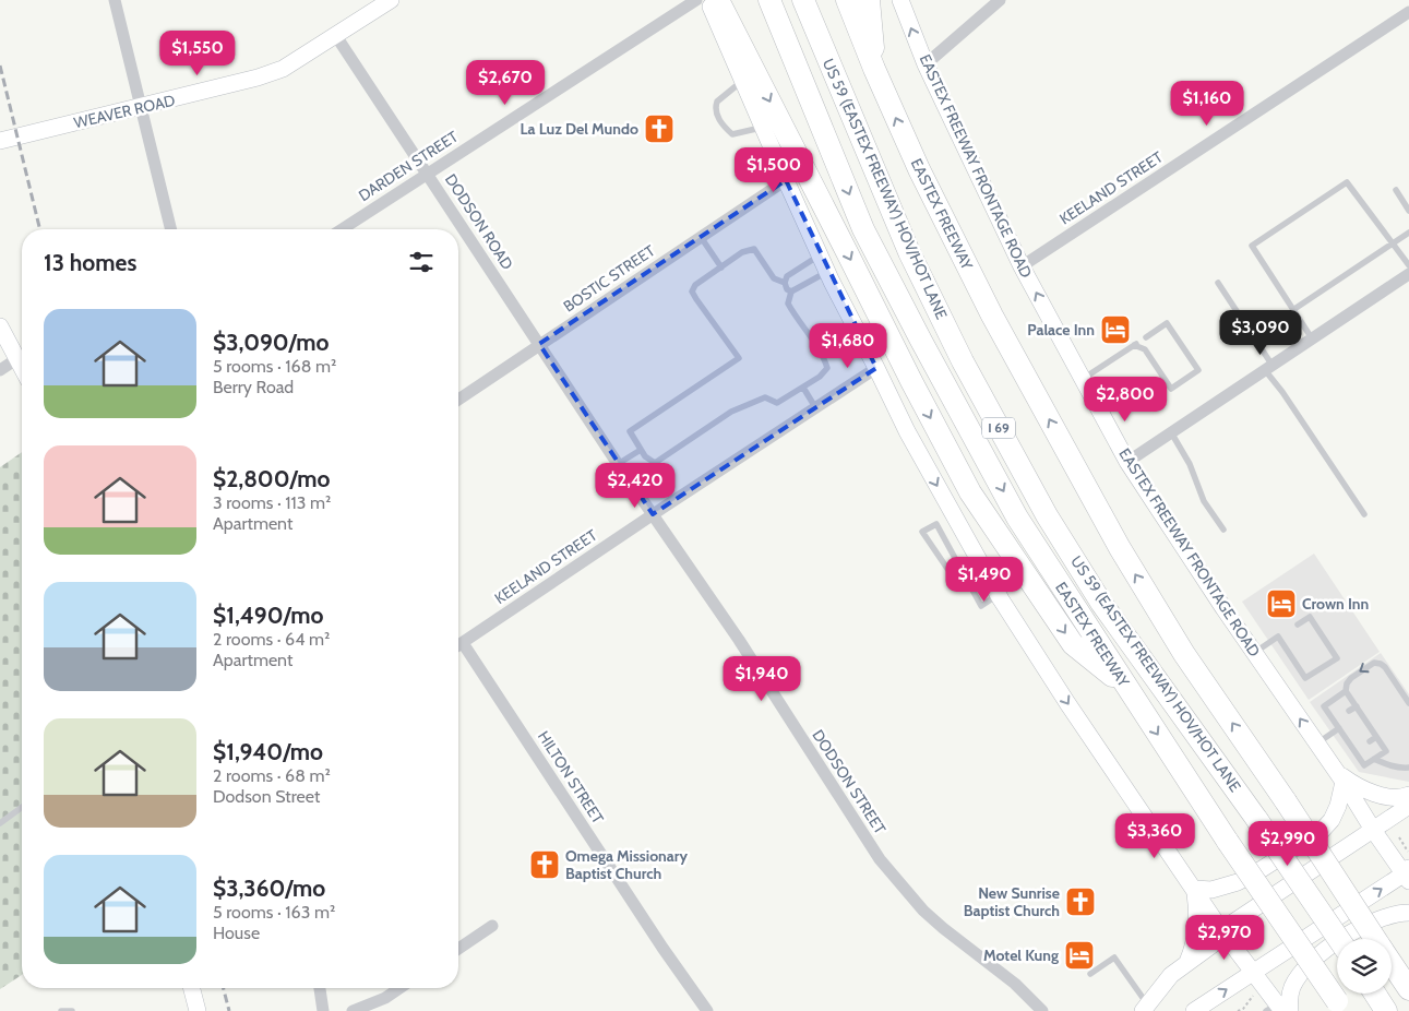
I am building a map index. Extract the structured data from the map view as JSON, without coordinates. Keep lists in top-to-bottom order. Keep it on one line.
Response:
{"streets":{"highway":["US 59 (EASTEX FREEWAY) HOV/HOT LANE","EASTEX FREEWAY","I 69"],"main road":["WEAVER ROAD","EASTEX FREEWAY FRONTAGE ROAD"],"street":["DARDEN STREET","KEELAND STREET","DODSON ROAD","BOSTIC STREET","HILTON STREET","DODSON STREET"]},"crossings":[["WEAVER ROAD","DODSON ROAD"],["DARDEN STREET","DODSON ROAD"],["EASTEX FREEWAY FRONTAGE ROAD","KEELAND STREET"],["KEELAND STREET","DODSON STREET"],["DODSON ROAD","BOSTIC STREET"],["DODSON ROAD","DODSON STREET"],["BOSTIC STREET","DODSON STREET"]],"places":{"church":["La Luz Del Mundo","Omega Missionary Baptist Church","New Sunrise Baptist Church"],"hotel":["Palace Inn","Crown Inn","Motel Kung"]},"page":{"price":["$1,550","$2,670","$1,160","$1,500","$3,090","$1,680","$2,800","$2,420","$1,490","$1,940","$3,360","$2,990","$2,970"],"heading":"13 homes","list":[{"name":"$3,090/mo","note":"5 rooms · 168 m² · Berry Road"},{"name":"$2,800/mo","note":"3 rooms · 113 m² · Apartment"},{"name":"$1,490/mo","note":"2 rooms · 64 m² · Apartment"},{"name":"$1,940/mo","note":"2 rooms · 68 m² · Dodson Street"},{"name":"$3,360/mo","note":"5 rooms · 163 m² · House"}]}}
